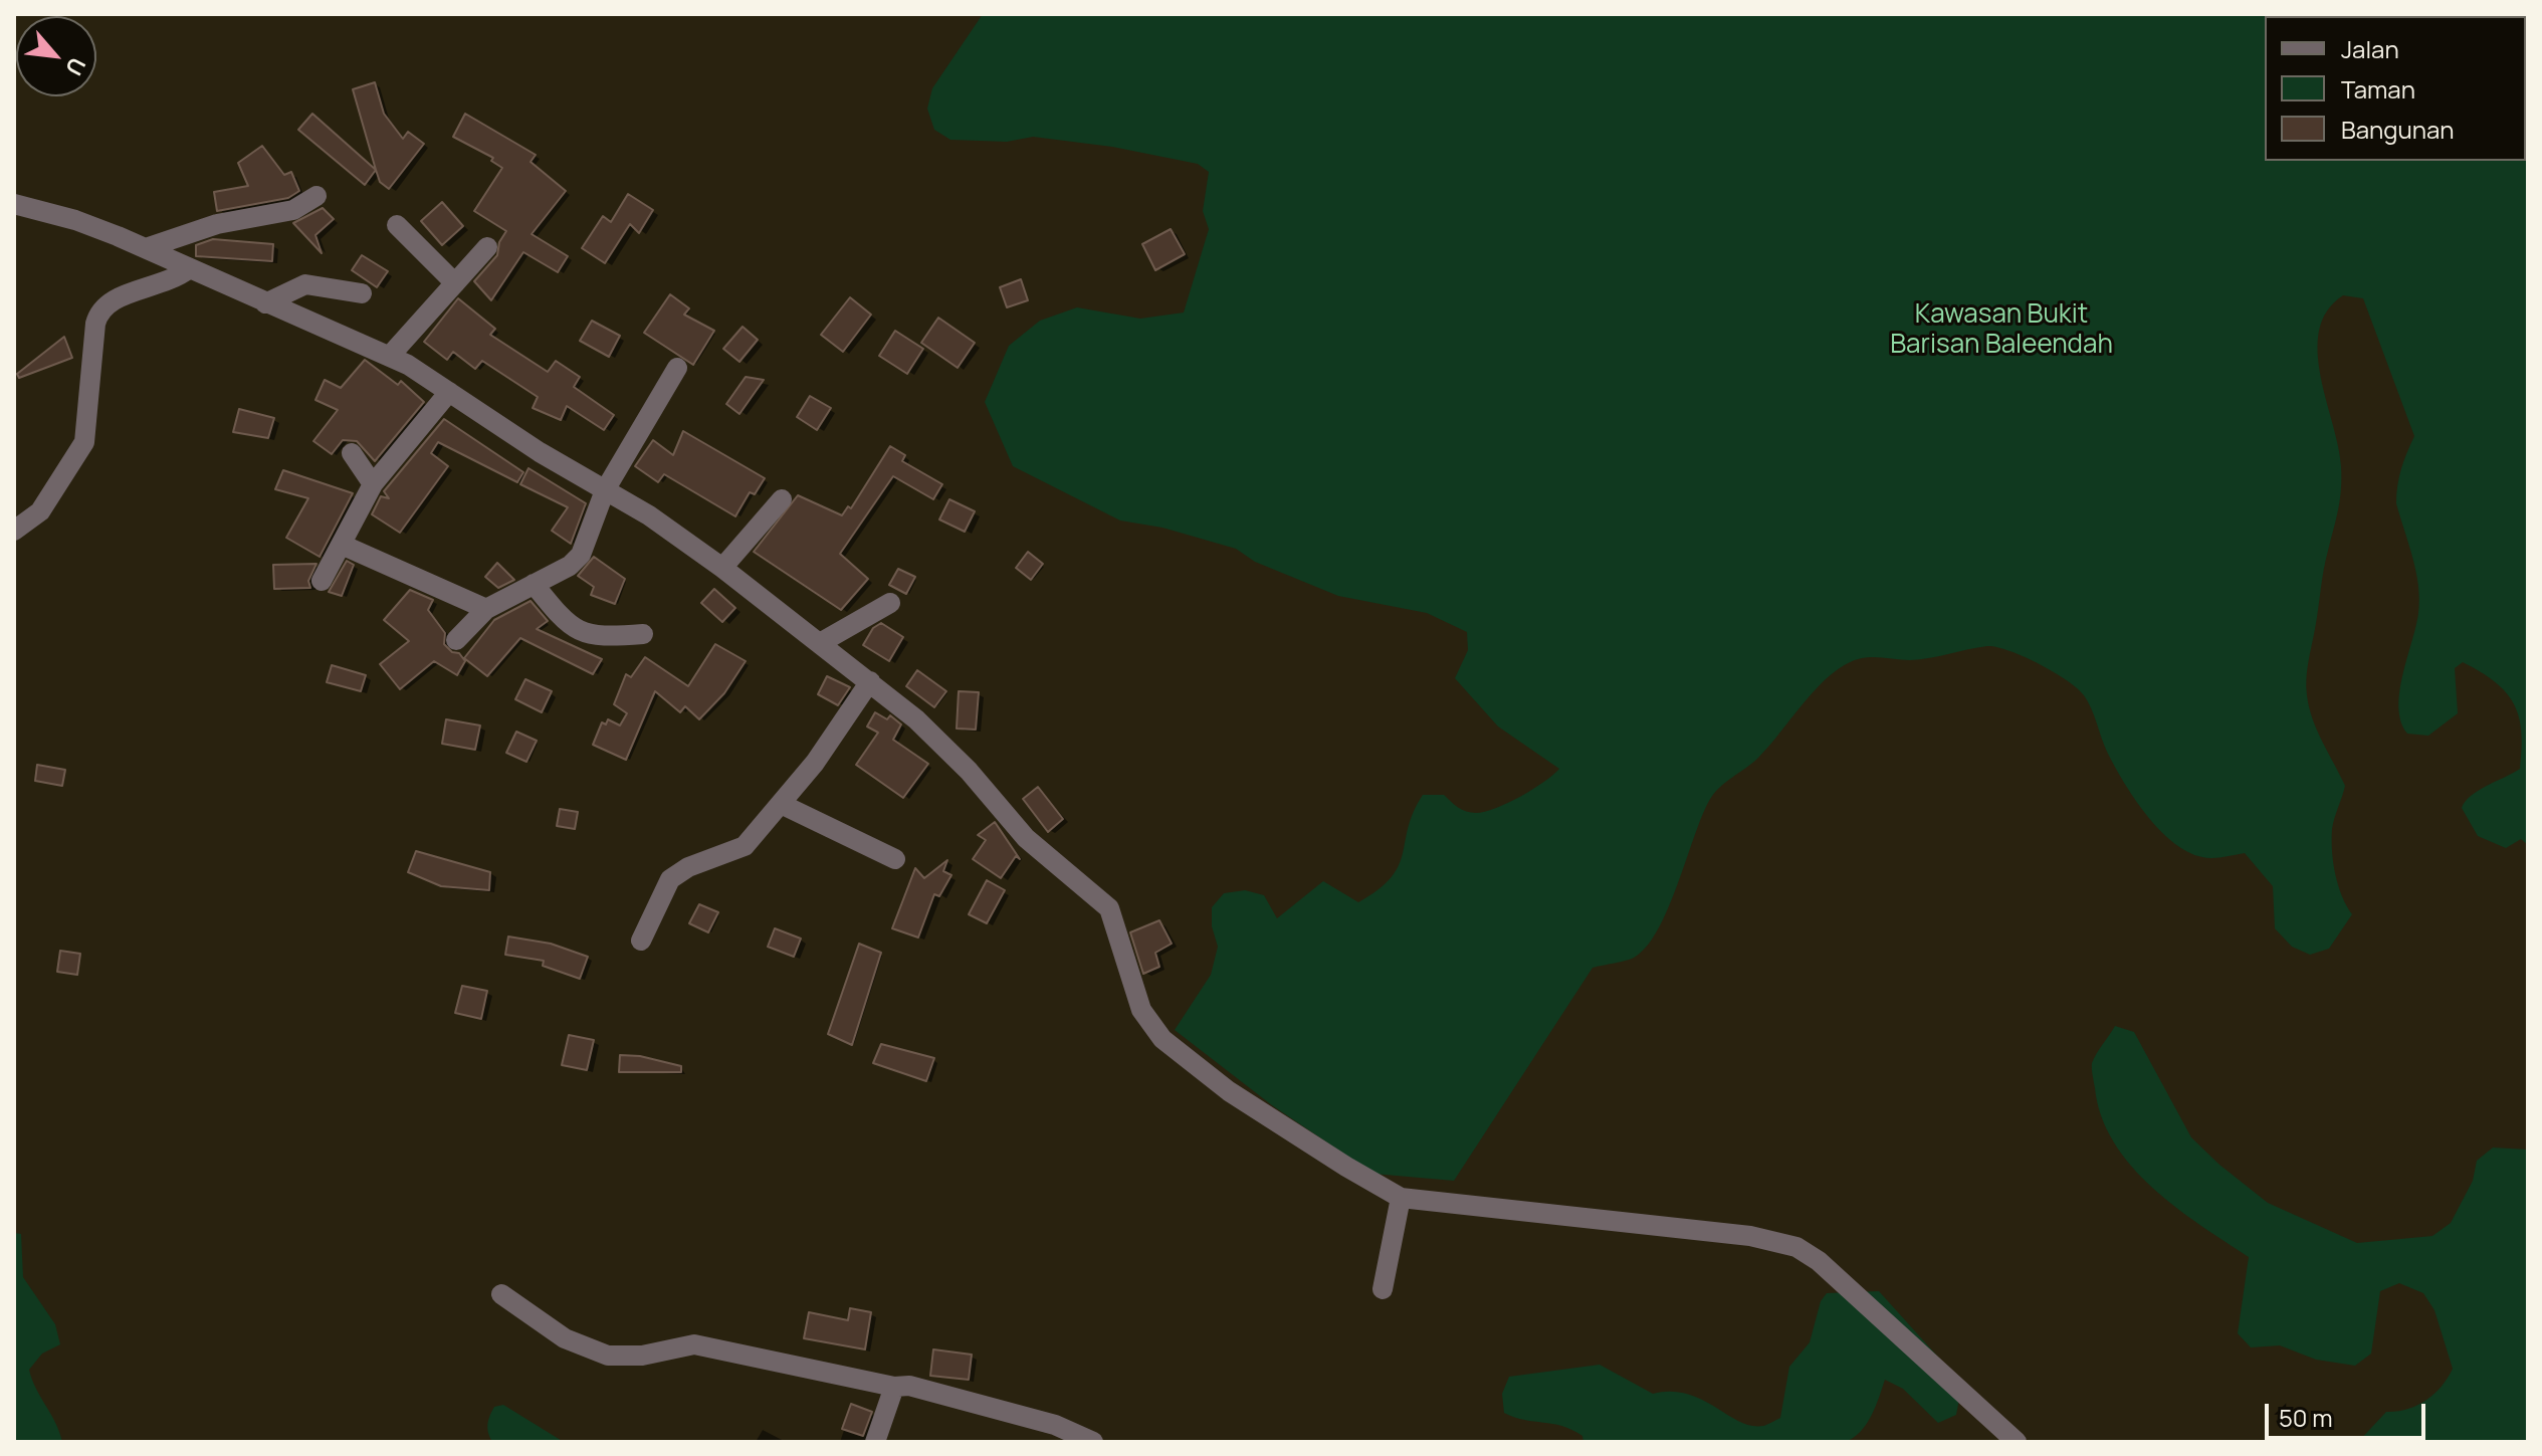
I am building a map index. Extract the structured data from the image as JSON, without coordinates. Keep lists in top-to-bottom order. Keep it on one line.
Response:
{"parks":["Kawasan Bukit Barisan Baleendah"],"legend":["Jalan","Taman","Bangunan"],"scale_bar":"50 m","north":"bottom right"}
